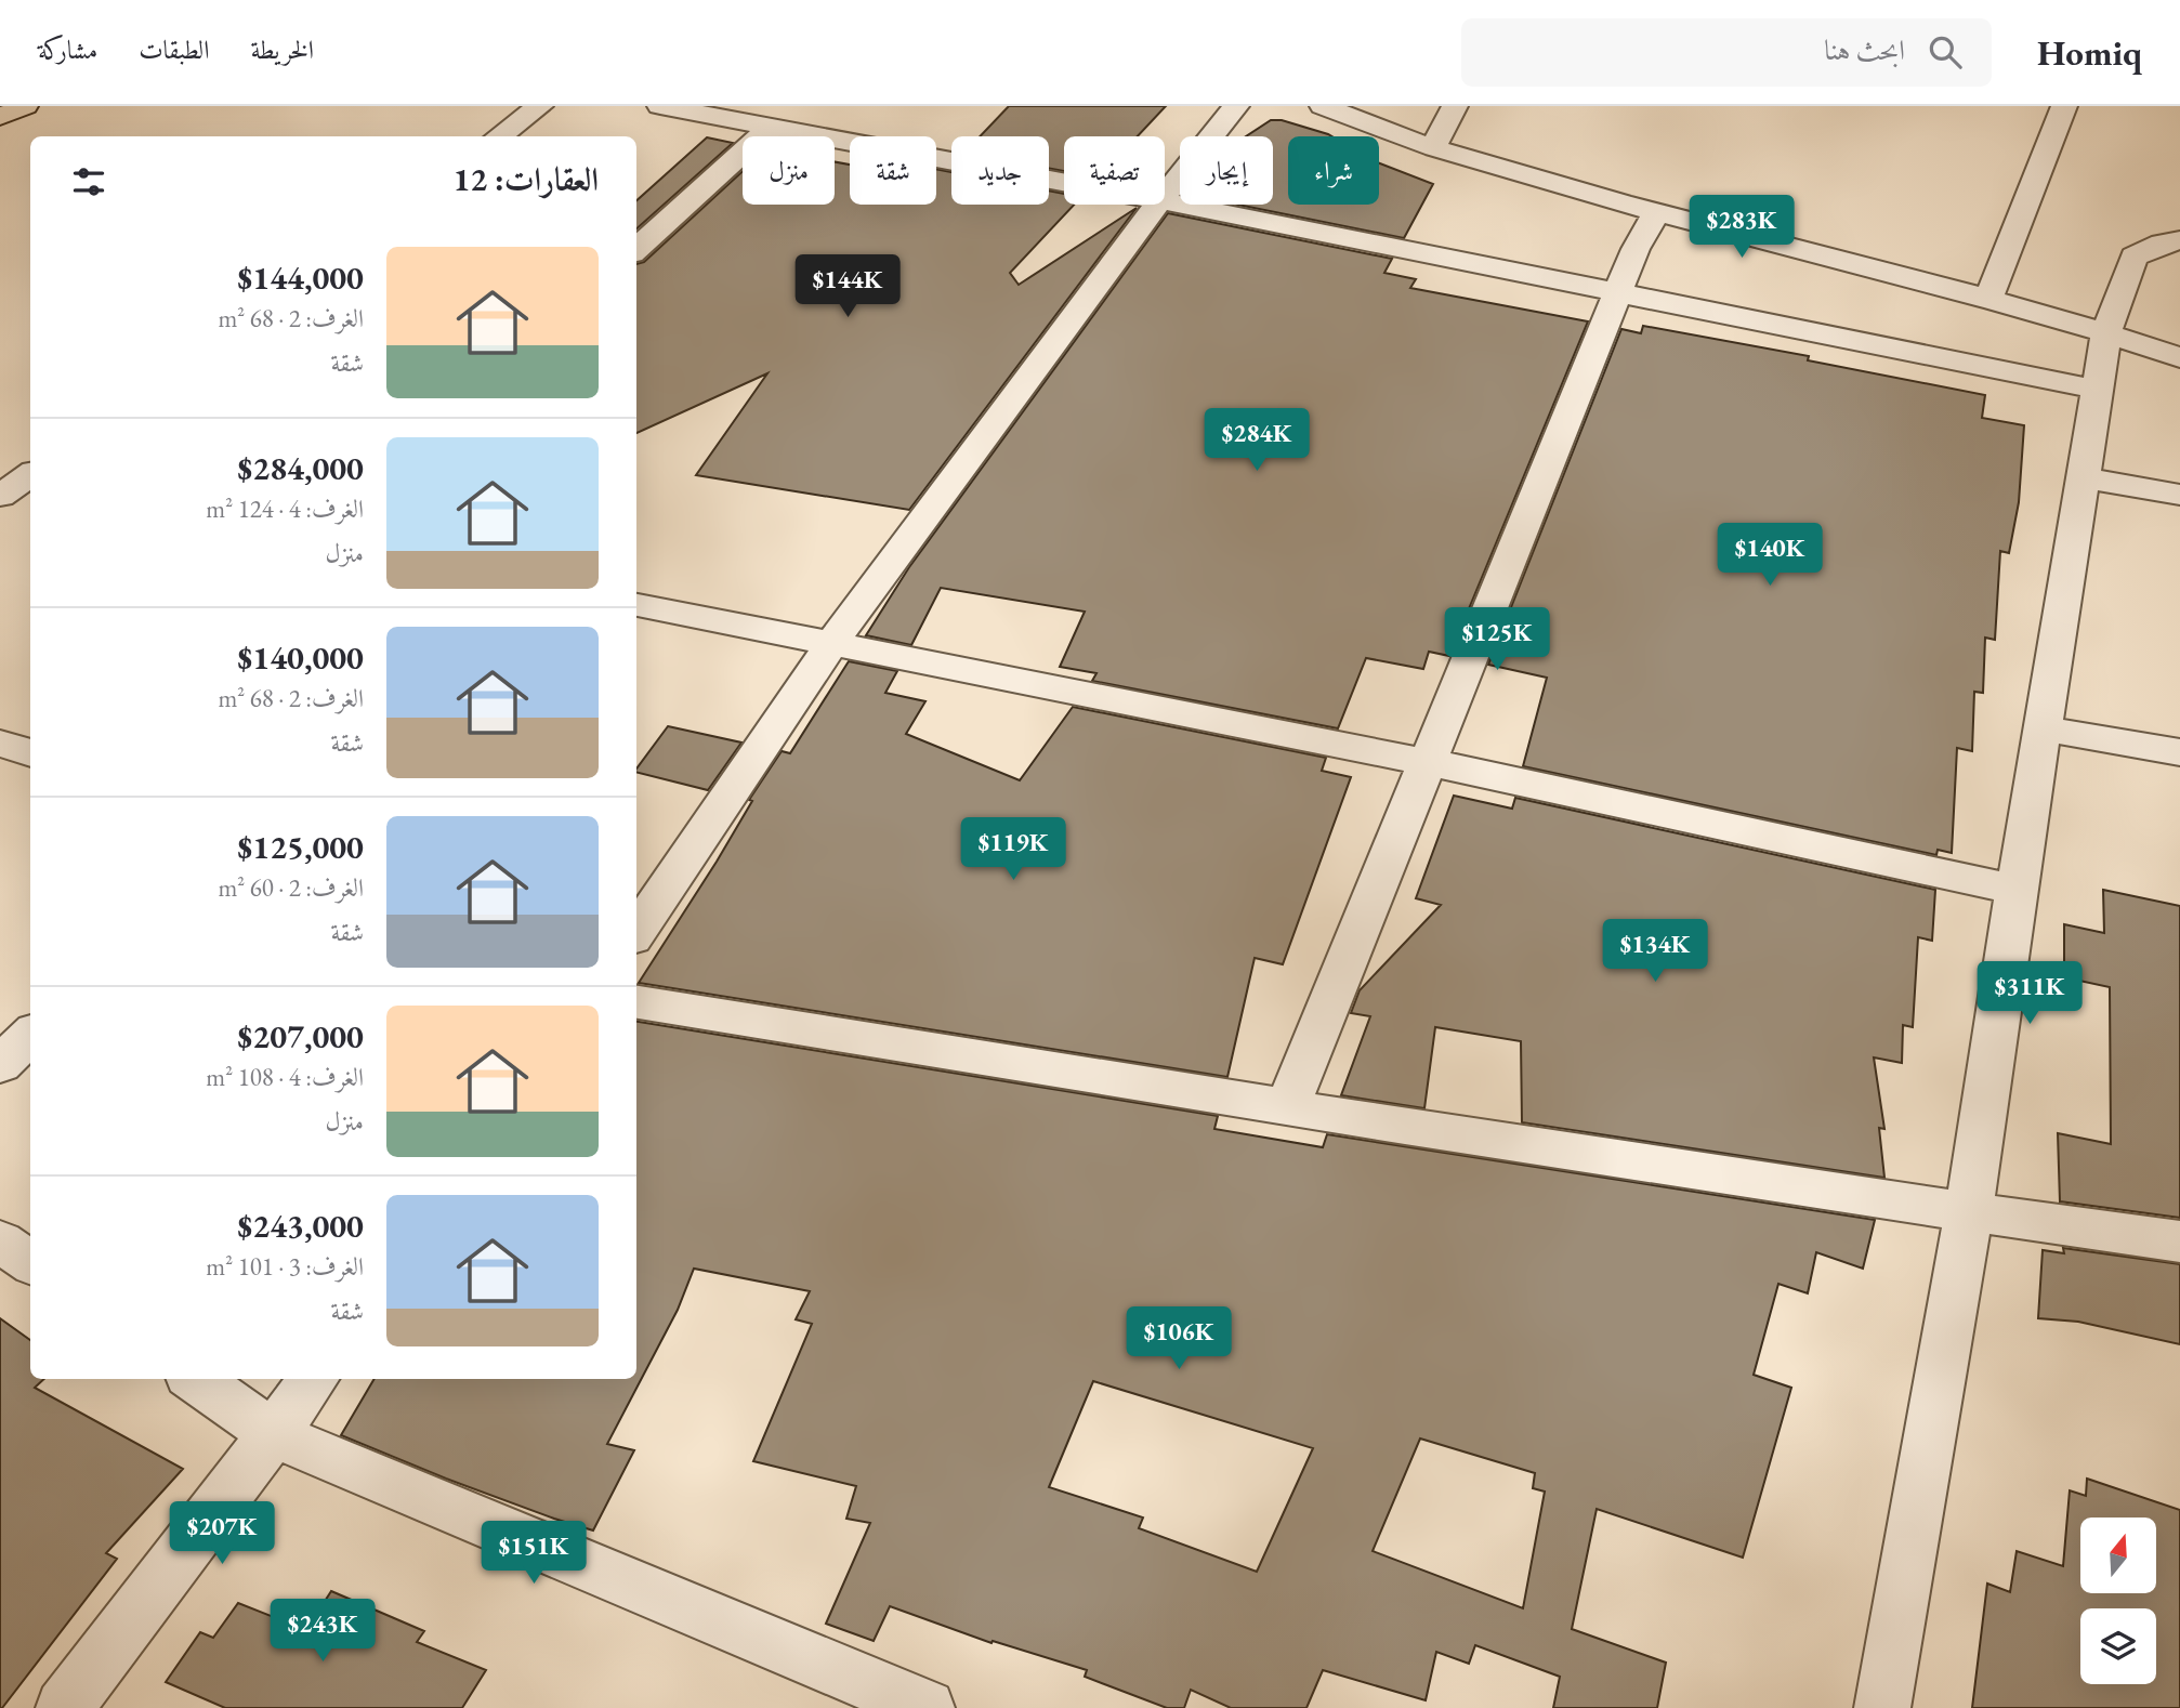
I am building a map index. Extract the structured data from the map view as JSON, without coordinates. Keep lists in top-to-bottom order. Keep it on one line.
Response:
{"north":"top","page":{"header":"Homiq","search":"ابحث هنا","nav":["الخريطة","الطبقات","مشاركة"],"chip":["شراء","إيجار","تصفية","جديد","شقة","منزل"],"heading":"العقارات: 12","price":["$283K","$144K","$284K","$140K","$125K","$119K","$134K","$311K","$106K","$207K","$151K","$243K"],"list":[{"name":"$144,000","note":"الغرف: 2 · 68 m² · شقة"},{"name":"$284,000","note":"الغرف: 4 · 124 m² · منزل"},{"name":"$140,000","note":"الغرف: 2 · 68 m² · شقة"},{"name":"$125,000","note":"الغرف: 2 · 60 m² · شقة"},{"name":"$207,000","note":"الغرف: 4 · 108 m² · منزل"},{"name":"$243,000","note":"الغرف: 3 · 101 m² · شقة"}]}}
